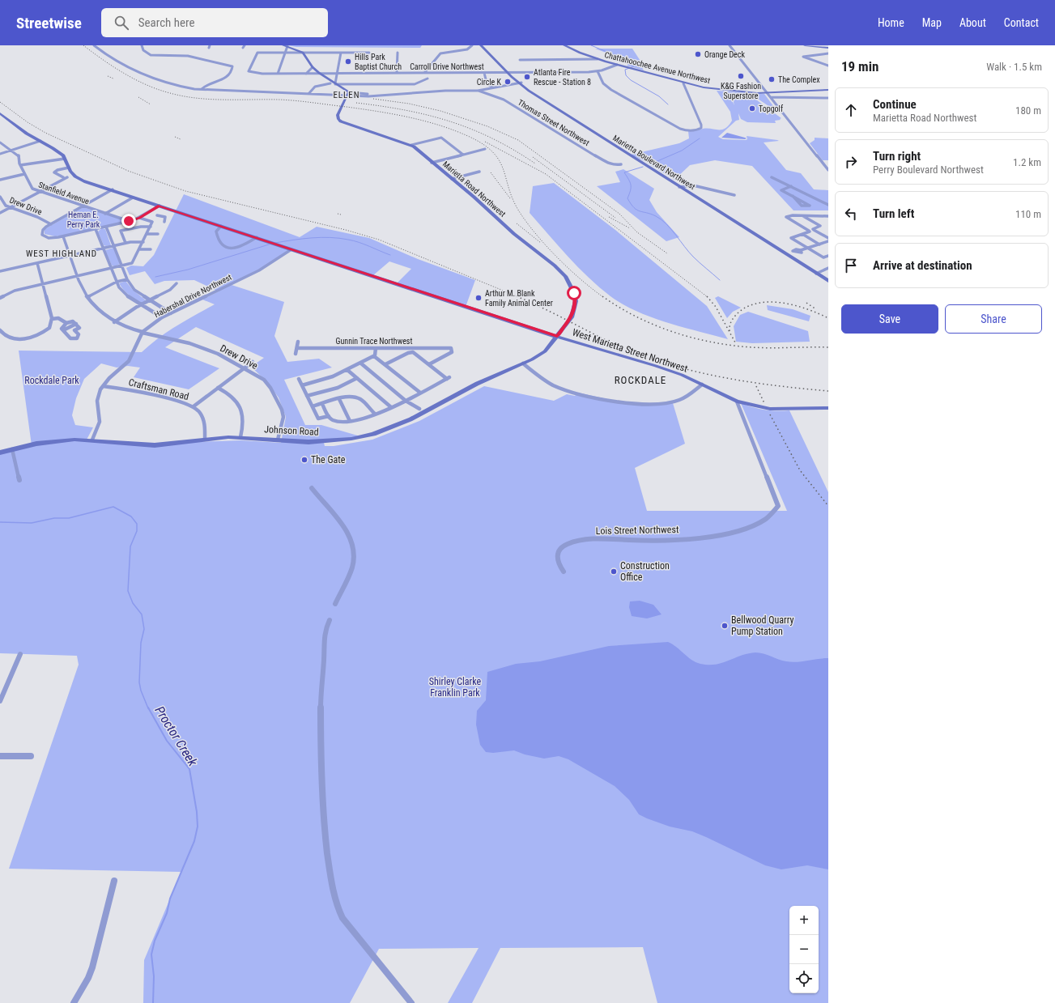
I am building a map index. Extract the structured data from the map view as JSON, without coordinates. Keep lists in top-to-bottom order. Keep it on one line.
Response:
{"streets":{"street":["Carroll Drive Northwest","Chattahoochee Avenue Northwest","Thomas Street Northwest","Marietta Boulevard Northwest","Marietta Road Northwest","Stanfield Avenue","Drew Drive","Habershal Drive Northwest","Gunnin Trace Northwest","West Marietta Street Northwest","Craftsman Road","Johnson Road","Lois Street Northwest"]},"crossings":[["Carroll Drive Northwest","Chattahoochee Avenue Northwest"],["Marietta Road Northwest","West Marietta Street Northwest"],["Marietta Road Northwest","Johnson Road"],["Drew Drive","Habershal Drive Northwest"],["Drew Drive","Johnson Road"],["Habershal Drive Northwest","West Marietta Street Northwest"],["Habershal Drive Northwest","Craftsman Road"],["Habershal Drive Northwest","Johnson Road"],["West Marietta Street Northwest","Johnson Road"],["West Marietta Street Northwest","Lois Street Northwest"],["Craftsman Road","Johnson Road"]],"districts":["ELLEN","WEST HIGHLAND","ROCKDALE"],"water":["Proctor Creek"],"parks":["Heman E. Perry Park","Rockdale Park","Shirley Clarke Franklin Park"],"places":["Orange Deck","Hills Park Baptist Church","K&G Fashion Superstore","Atlanta Fire Rescue - Station 8","The Complex","Circle K","Topgolf","Arthur M. Blank Family Animal Center","The Gate","Construction Office","Bellwood Quarry Pump Station"],"page":{"header":"Streetwise","search":"Search here","nav":["Home","Map","About","Contact"],"heading":["19 min","Walk · 1.5 km"],"list":[["Continue","Marietta Road Northwest","180 m"],["Turn right","Perry Boulevard Northwest","1.2 km"],["Turn left","110 m"],"Arrive at destination"],"buttons":["Save","Share"],"map_buttons":["+","−"]}}
